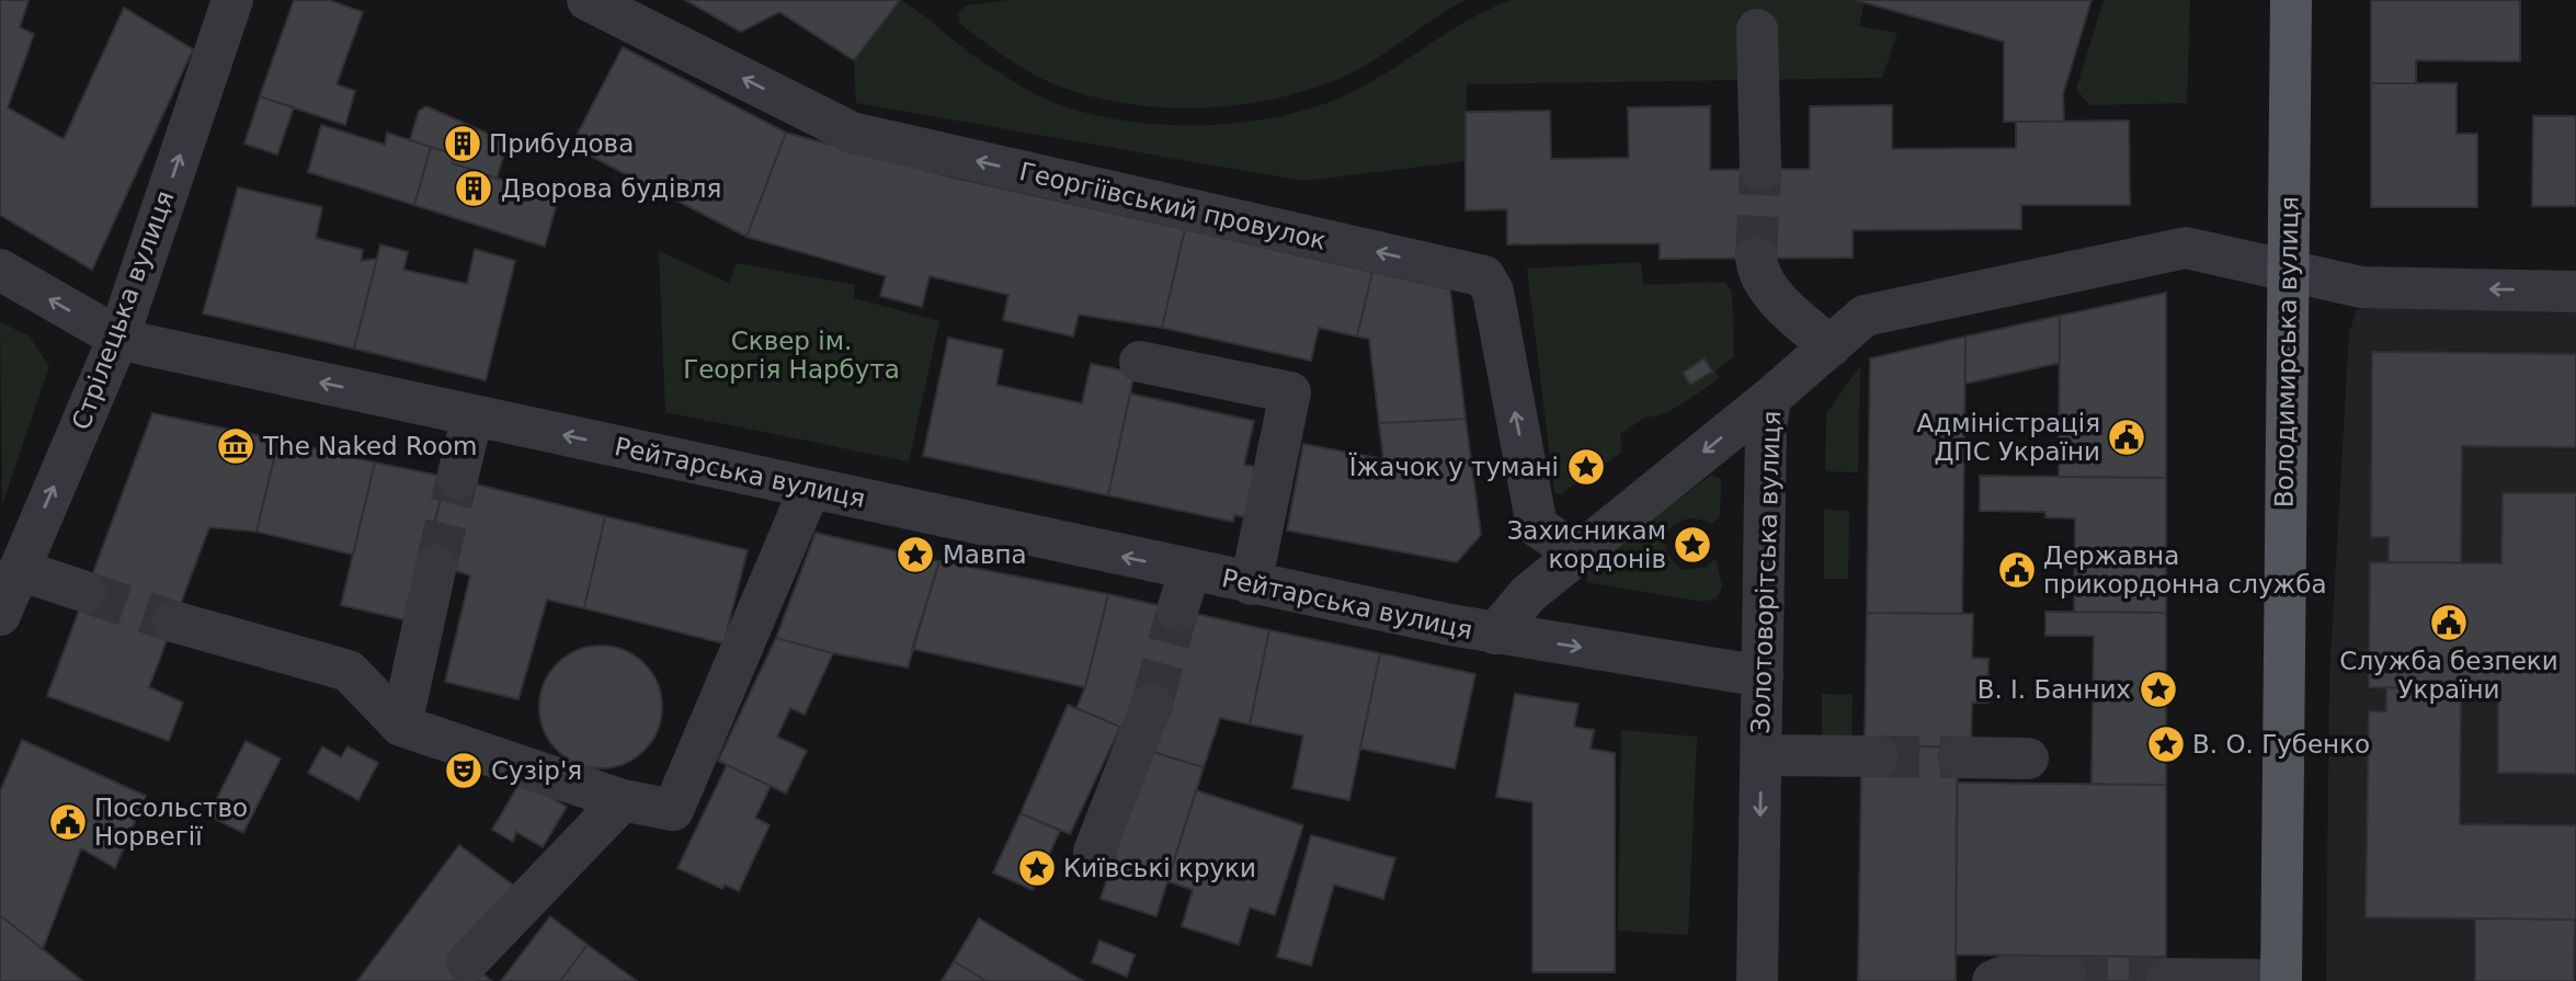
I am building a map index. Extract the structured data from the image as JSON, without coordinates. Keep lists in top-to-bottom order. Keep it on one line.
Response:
{"streets":{"main road":["Володимирська вулиця"],"street":["Георгіївський провулок","Стрілецька вулиця","Рейтарська вулиця","Золотоворітська вулиця"]},"crossings":[["Георгіївський провулок","Рейтарська вулиця"],["Стрілецька вулиця","Рейтарська вулиця"],["Володимирська вулиця","Золотоворітська вулиця"],["Рейтарська вулиця","Золотоворітська вулиця"]],"one_way":["Георгіївський провулок","Стрілецька вулиця"],"parks":["Сквер ім. Георгія Нарбута"],"places":{"building":["Прибудова","Дворова будівля"],"public building":["Адміністрація ДПС України","Державна прикордонна служба","Служба безпеки України","Посольство Норвегії"],"museum":["The Naked Room"],"place":["Їжачок у тумані","Захисникам кордонів","Мавпа","В. І. Банних","В. О. Губенко","Київські круки"],"theatre":["Сузір'я"]}}
